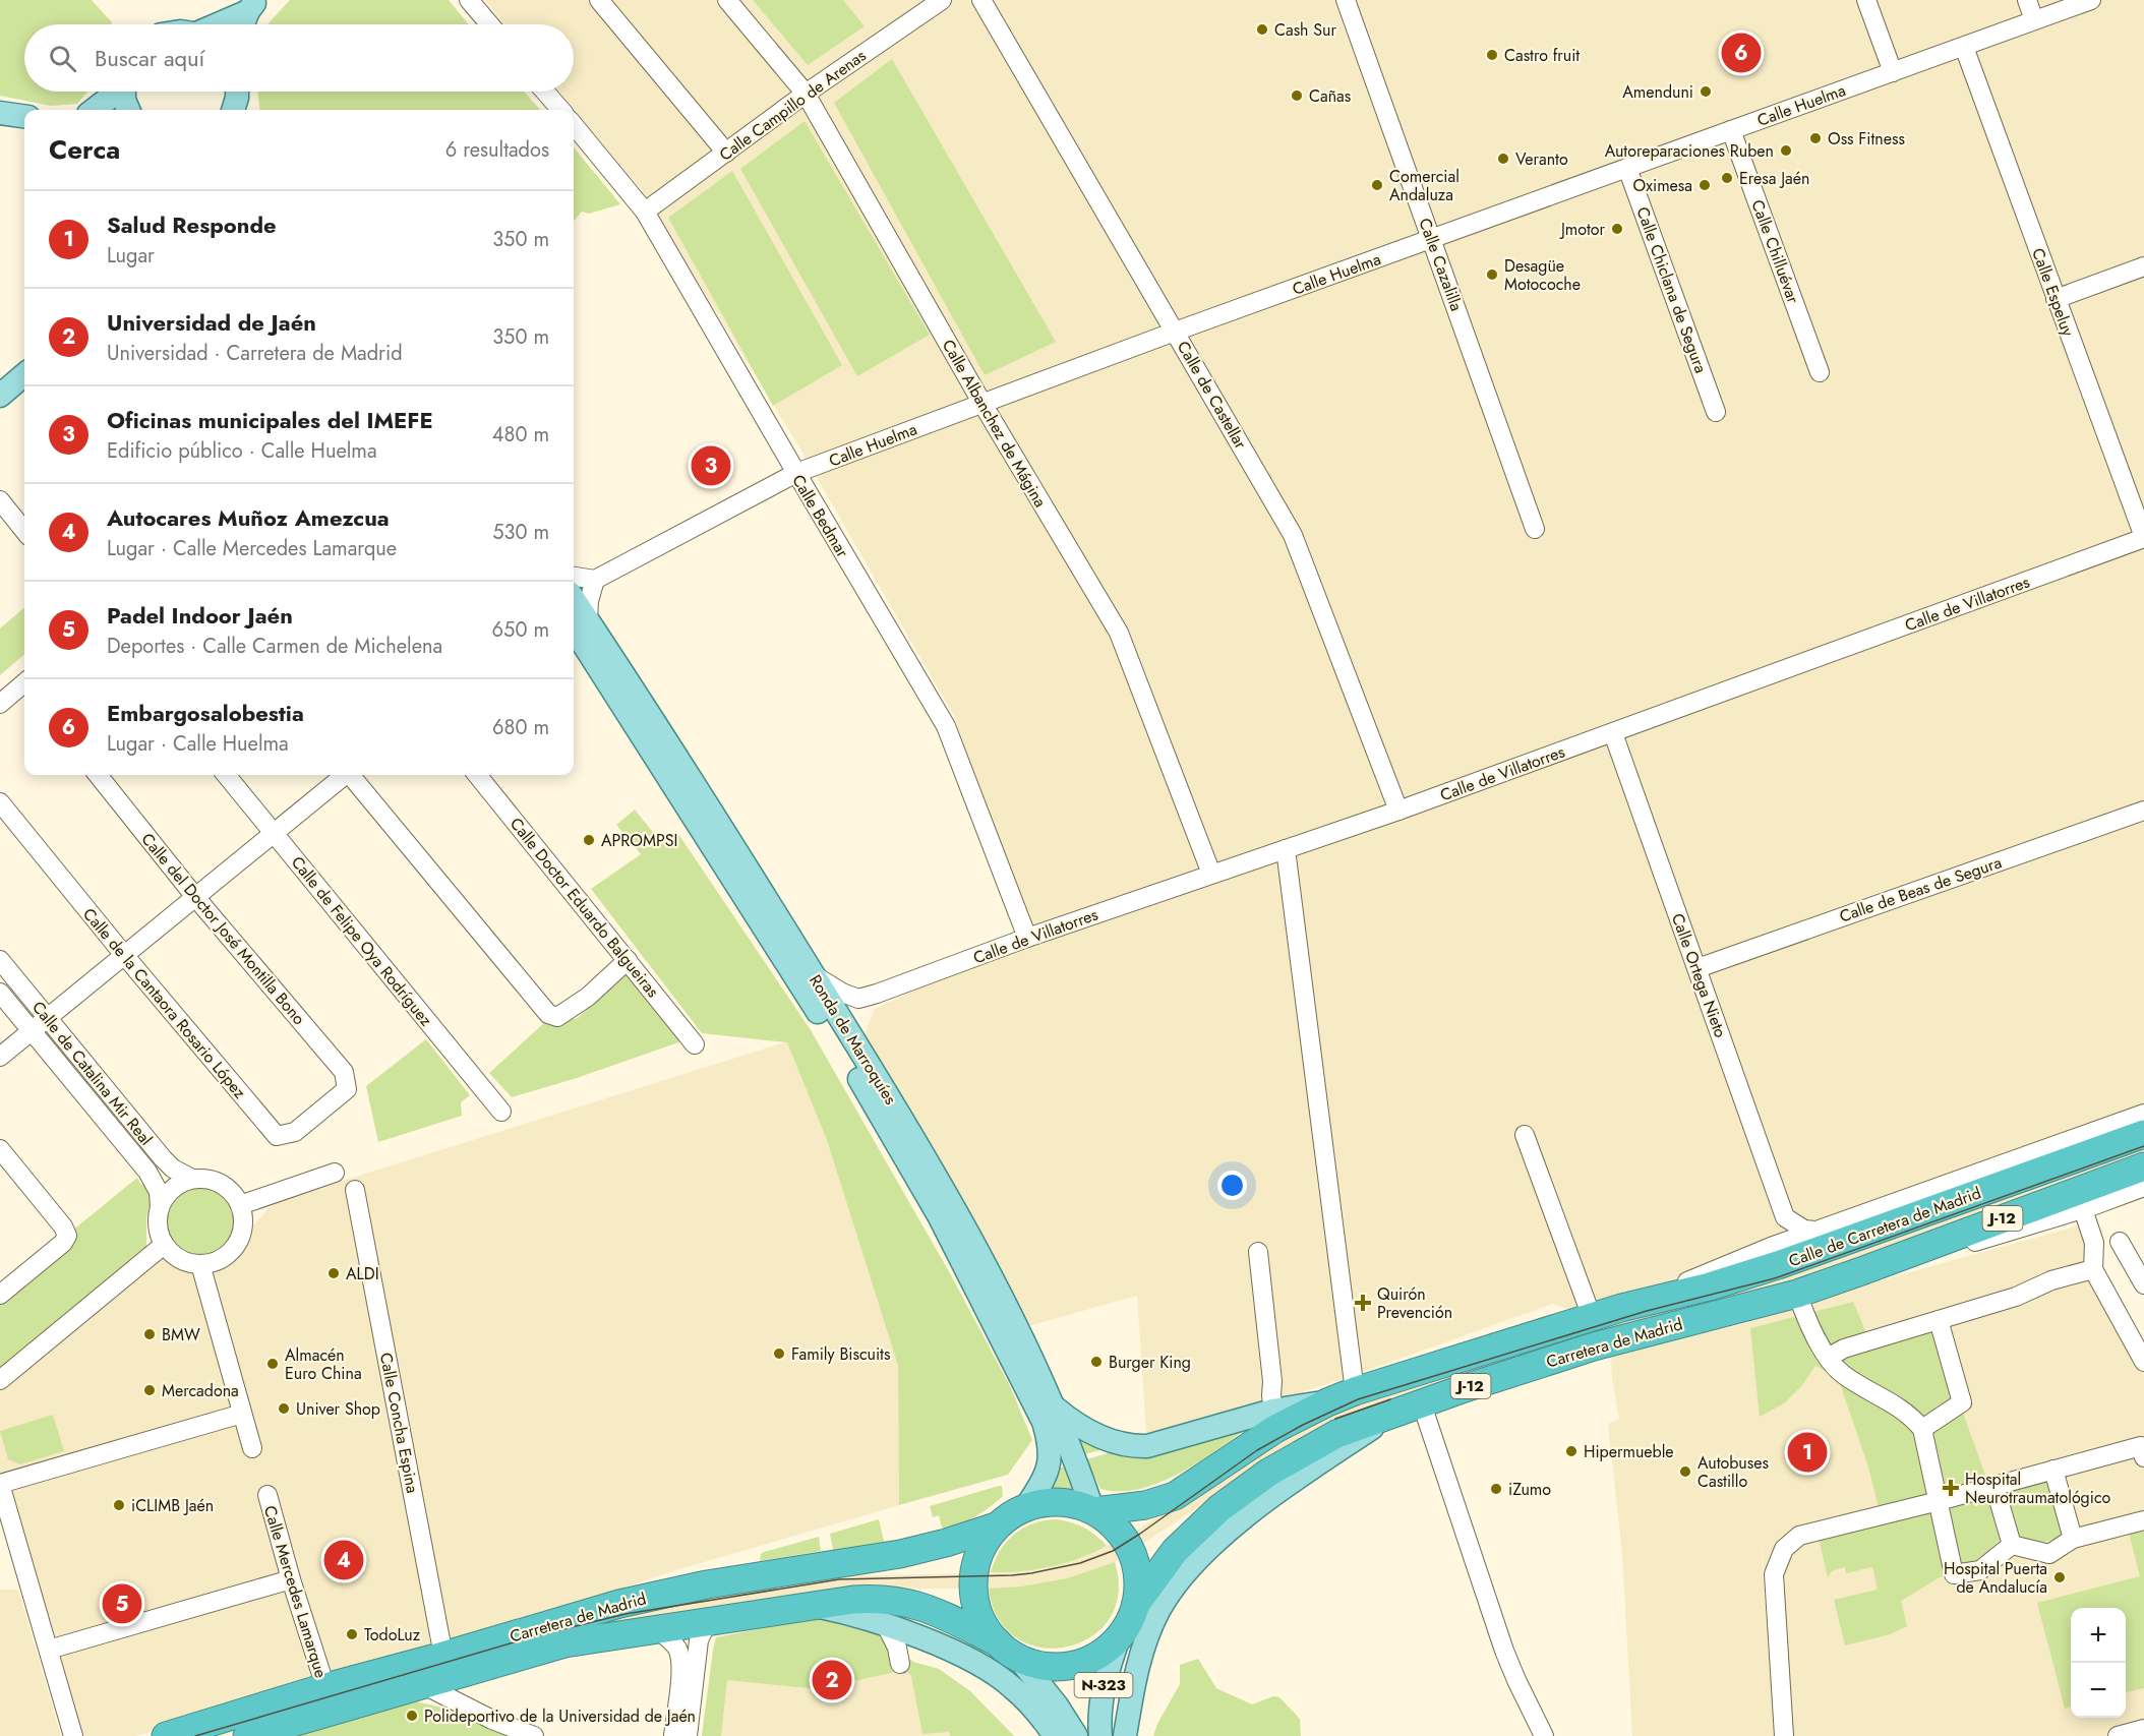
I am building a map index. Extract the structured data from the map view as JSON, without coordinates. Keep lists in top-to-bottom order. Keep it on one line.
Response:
{"streets":{"highway":["J-12","Calle de Carretera de Madrid","Carretera de Madrid"],"main road":["Ronda de Marroquíes","N-323"],"street":["Calle Campillo de Arenas","Calle Huelma","Calle Chilluévar","Calle Cazalilla","Calle Chiclana de Segura","Calle Espeluy","Calle de Castellar","Calle Albanchez de Mágina","Calle Bedmar","Calle de Villatorres","Calle de Beas de Segura","Calle Doctor Eduardo Balgueiras","Calle del Doctor José Montilla Bono","Calle de Felipe Oya Rodríguez","Calle Ortega Nieto","Calle de la Cantaora Rosario López","Calle de Catalina Mir Real","Calle Concha Espina","Calle Mercedes Lamarque"]},"crossings":[["Calle Campillo de Arenas","Calle Albanchez de Mágina"],["Calle Campillo de Arenas","Calle Bedmar"],["Calle Huelma","Calle Chilluévar"],["Calle Huelma","Calle Cazalilla"],["Calle Huelma","Calle Chiclana de Segura"],["Calle Huelma","Calle Espeluy"],["Calle Huelma","Calle de Castellar"],["Calle Huelma","Calle Albanchez de Mágina"],["Calle Huelma","Calle Bedmar"],["Calle Espeluy","Calle de Villatorres"],["Calle de Castellar","Calle de Villatorres"],["Calle Albanchez de Mágina","Calle de Villatorres"],["Calle Bedmar","Calle de Villatorres"],["Calle de Villatorres","Calle Ortega Nieto"],["Calle de Beas de Segura","Calle Ortega Nieto"],["Calle del Doctor José Montilla Bono","Calle de la Cantaora Rosario López"],["Ronda de Marroquíes","Carretera de Madrid"],["Ronda de Marroquíes","N-323"],["Calle de Carretera de Madrid","Carretera de Madrid"],["Carretera de Madrid","Calle Concha Espina"],["Carretera de Madrid","Calle Mercedes Lamarque"],["Carretera de Madrid","N-323"]],"places":{"other":["Cash Sur","Castro fruit","Amenduni","Cañas","Oss Fitness","Autoreparaciones Ruben","Veranto","Eresa Jaén","Comercial Andaluza","Oximesa","Jmotor","Desagüe Motocoche","APROMPSI","ALDI","BMW","Family Biscuits","Burger King","Almacén Euro China","Mercadona","Univer Shop","Hipermueble","Autobuses Castillo","iZumo","iCLIMB Jaén","Hospital Puerta de Andalucía","TodoLuz","Polideportivo de la Universidad de Jaén"],"health":["Quirón Prevención","Hospital Neurotraumatológico"]},"page":{"search":"Buscar aquí","pins":["6","3","1","4","5","2"],"heading":["Cerca","6 resultados"],"list":[{"mark":"1","name":"Salud Responde","note":"Lugar","value":"350 m"},{"mark":"2","name":"Universidad de Jaén","note":"Universidad · Carretera de Madrid","value":"350 m"},{"mark":"3","name":"Oficinas municipales del IMEFE","note":"Edificio público · Calle Huelma","value":"480 m"},{"mark":"4","name":"Autocares Muñoz Amezcua","note":"Lugar · Calle Mercedes Lamarque","value":"530 m"},{"mark":"5","name":"Padel Indoor Jaén","note":"Deportes · Calle Carmen de Michelena","value":"650 m"},{"mark":"6","name":"Embargosalobestia","note":"Lugar · Calle Huelma","value":"680 m"}],"map_buttons":["+","−"]}}
